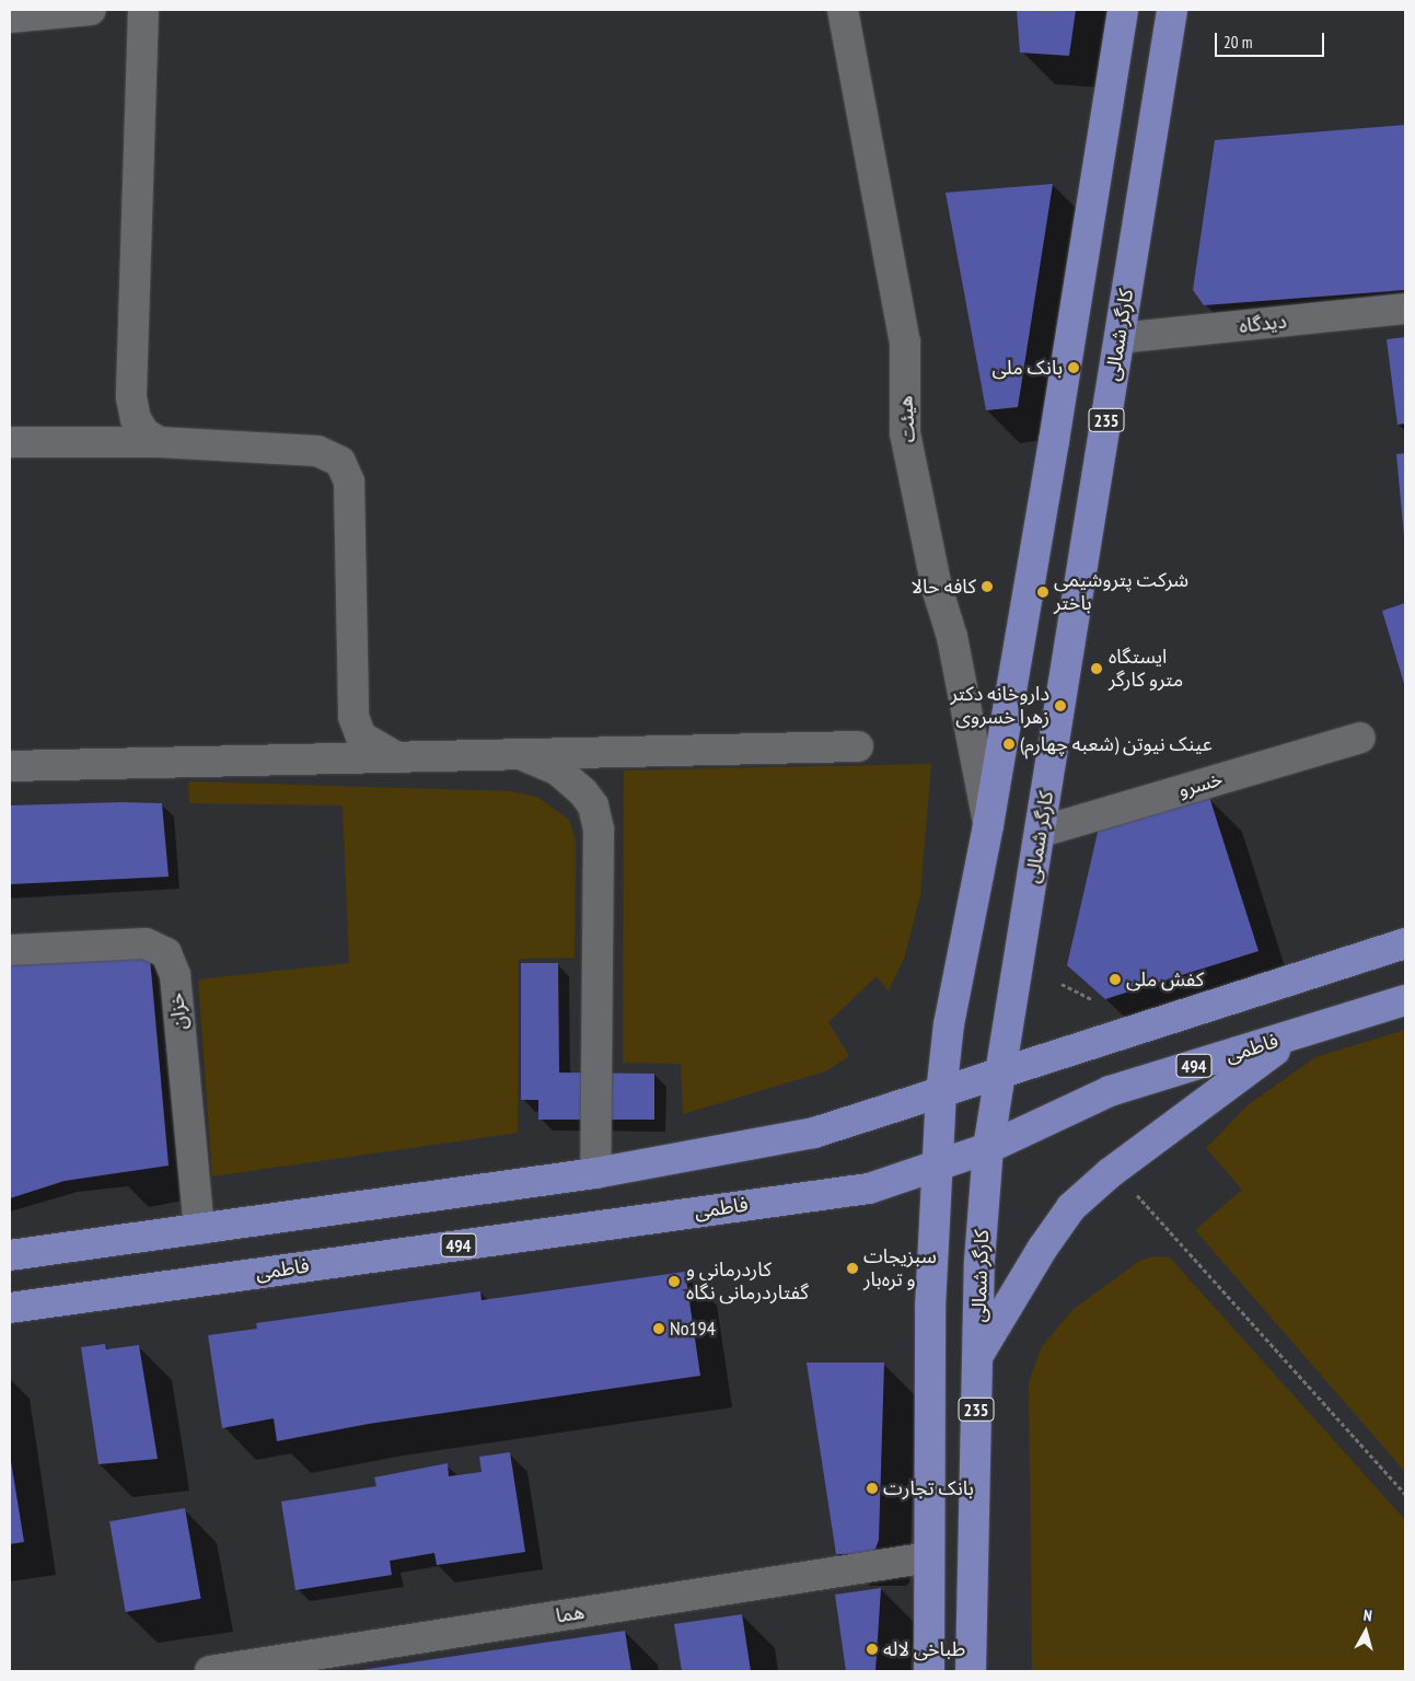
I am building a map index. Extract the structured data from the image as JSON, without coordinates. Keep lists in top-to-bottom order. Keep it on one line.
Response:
{"streets":{"main road":["کارگر شمالی","235","فاطمی","494"],"street":["دیدگاه","هیئت","خسرو","خزان","هما"]},"crossings":[["دیدگاه","کارگر شمالی"],["کارگر شمالی","خسرو"],["کارگر شمالی","فاطمی"]],"places":["بانک ملی","کافه حالا","شرکت پتروشیمی باختر","ایستگاه مترو کارگر","داروخانه دکتر زهرا خسروی","عینک نیوتن (شعبه چهارم)","کفش ملی","سبزیجات و تره‌بار","کاردرمانی و گفتاردرمانی نگاه","No194","بانک تجارت","طباخی لاله"],"scale_bar":"20 m","north":"top"}
